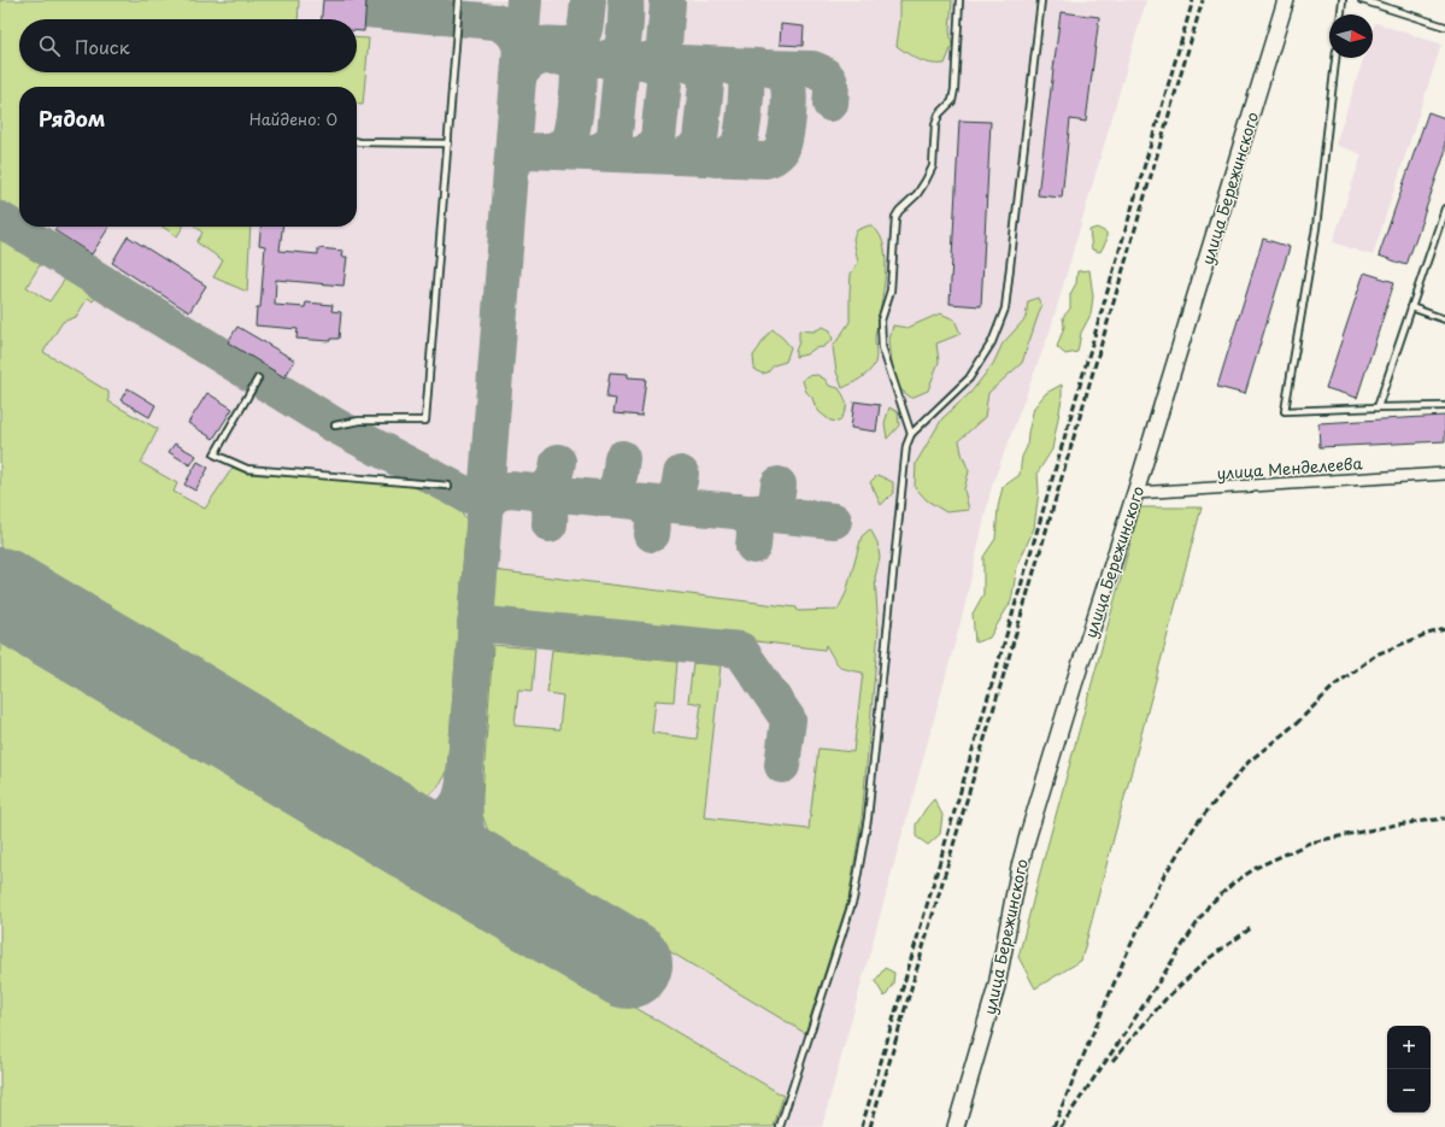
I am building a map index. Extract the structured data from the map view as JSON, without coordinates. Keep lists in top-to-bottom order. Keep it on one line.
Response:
{"streets":{"main road":["улица Бережинского"],"street":["улица Менделеева"]},"crossings":[["улица Бережинского","улица Менделеева"]],"north":"right","page":{"search":"Поиск","heading":["Рядом","Найдено: 0"],"map_buttons":["+","−"]}}
